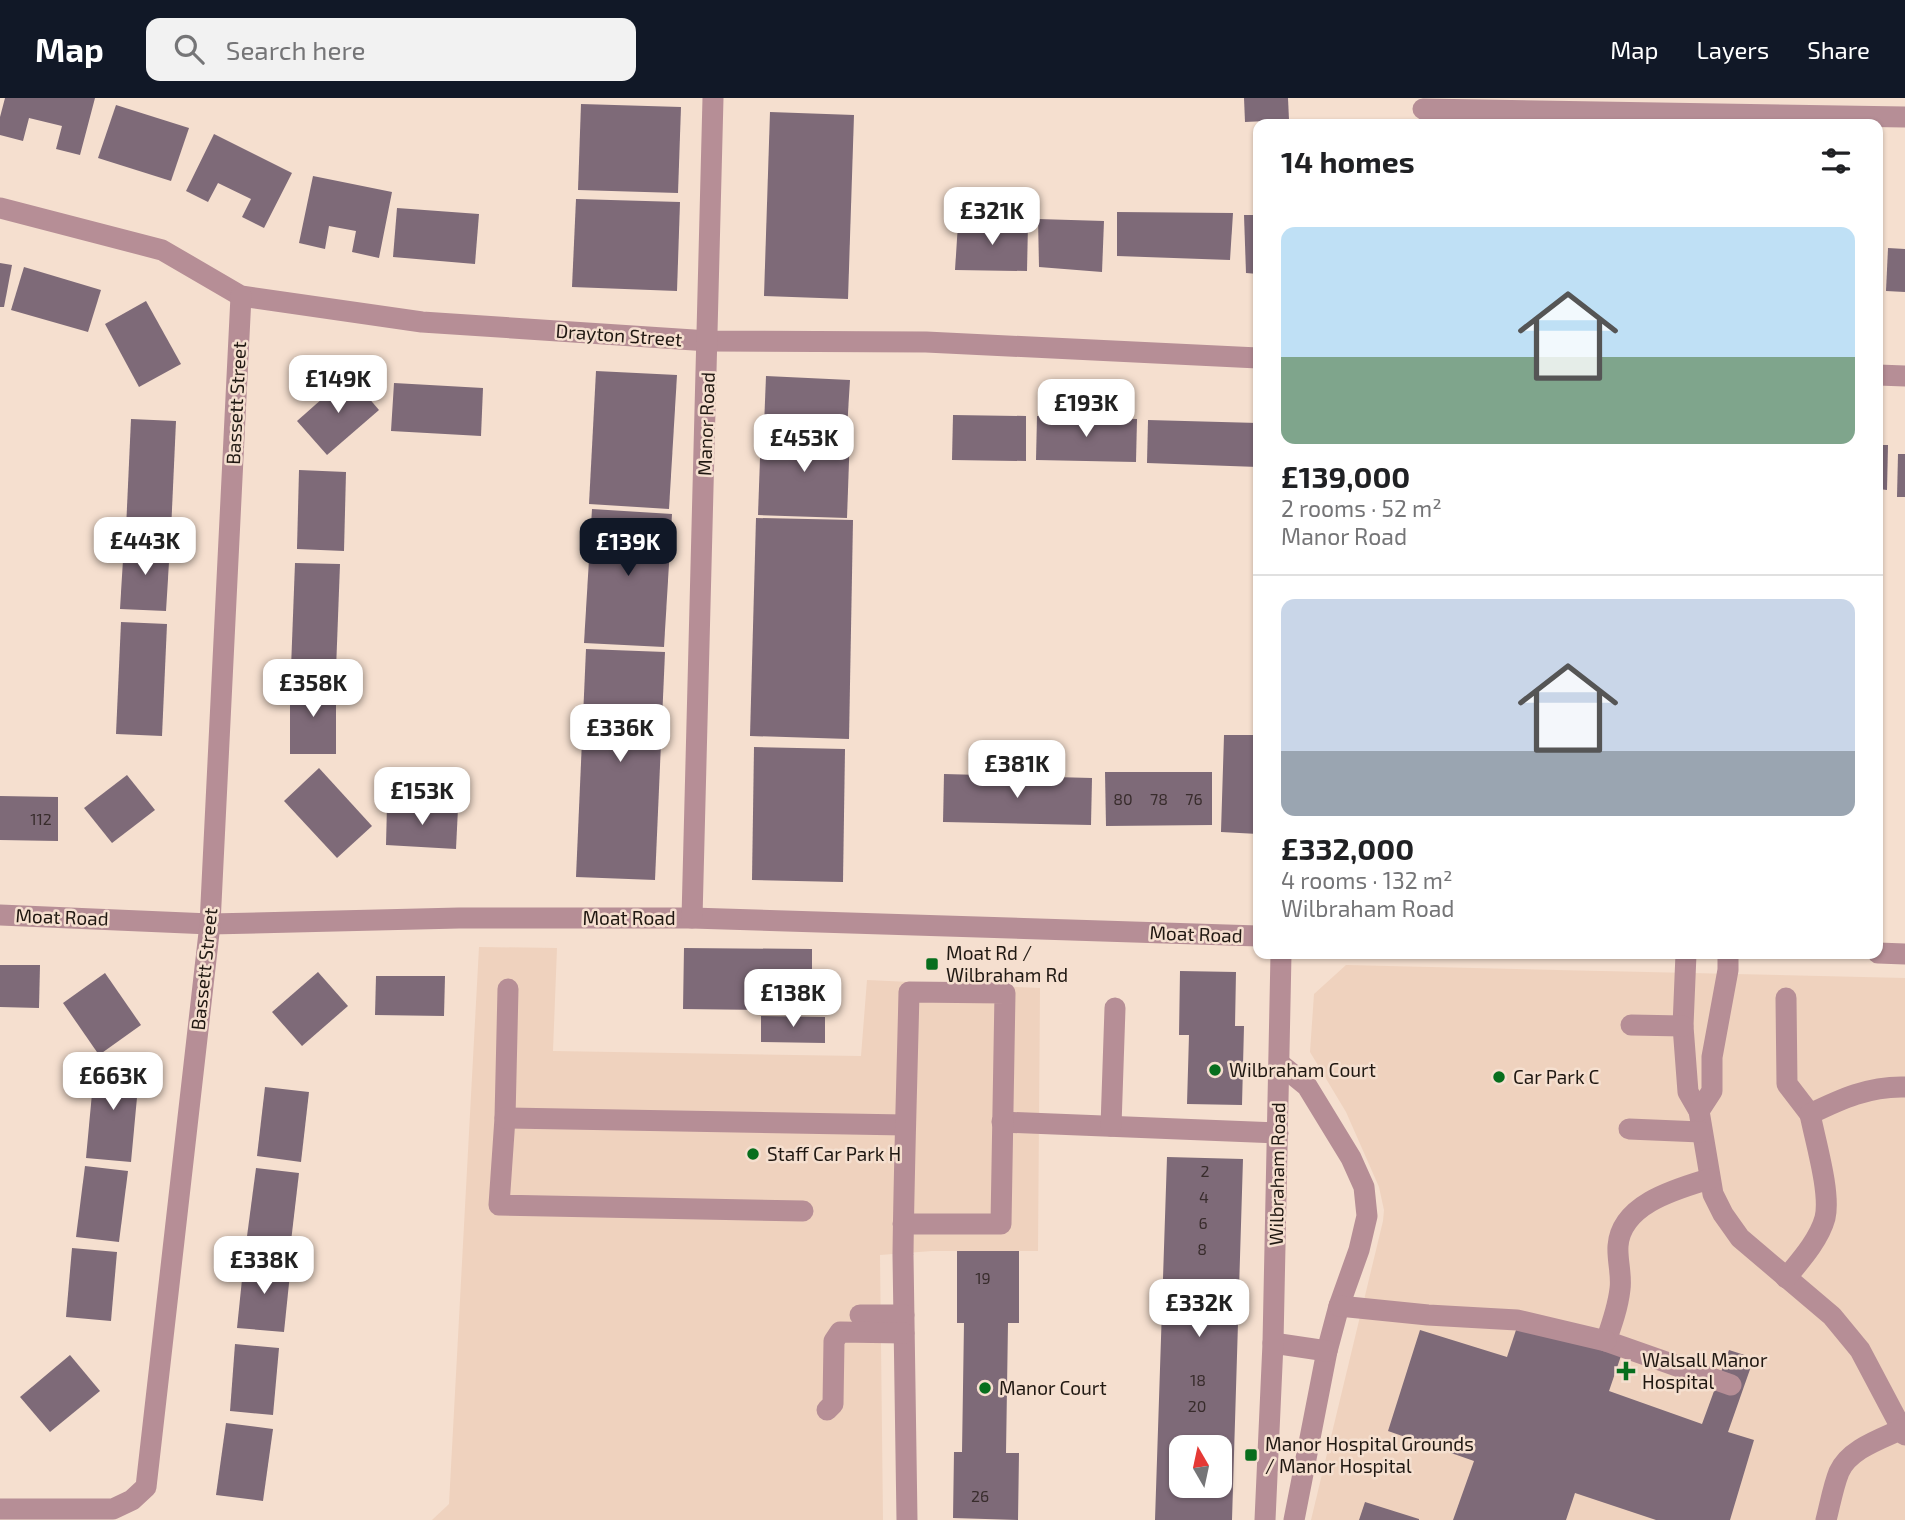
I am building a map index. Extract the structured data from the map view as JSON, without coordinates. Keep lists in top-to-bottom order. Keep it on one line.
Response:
{"streets":{"street":["Drayton Street","Bassett Street","Manor Road","Moat Road","Wilbraham Road"]},"crossings":[["Drayton Street","Bassett Street"],["Drayton Street","Manor Road"],["Bassett Street","Moat Road"],["Manor Road","Moat Road"]],"places":{"transit":["Moat Rd / Wilbraham Rd","Manor Hospital Grounds / Manor Hospital"],"other":["Wilbraham Court","Car Park C","Staff Car Park H","Manor Court"],"health":["Walsall Manor Hospital"]},"house_numbers":["80","78","76","112","2","4","6","8","19","18","20","26"],"north":"top","page":{"header":"Map","search":"Search here","nav":["Map","Layers","Share"],"heading":"14 homes","price":["£321K","£149K","£193K","£453K","£443K","£139K","£358K","£336K","£381K","£153K","£138K","£663K","£338K","£332K"],"list":[{"name":"£139,000","note":"2 rooms · 52 m² · Manor Road"},{"name":"£332,000","note":"4 rooms · 132 m² · Wilbraham Road"}]}}
